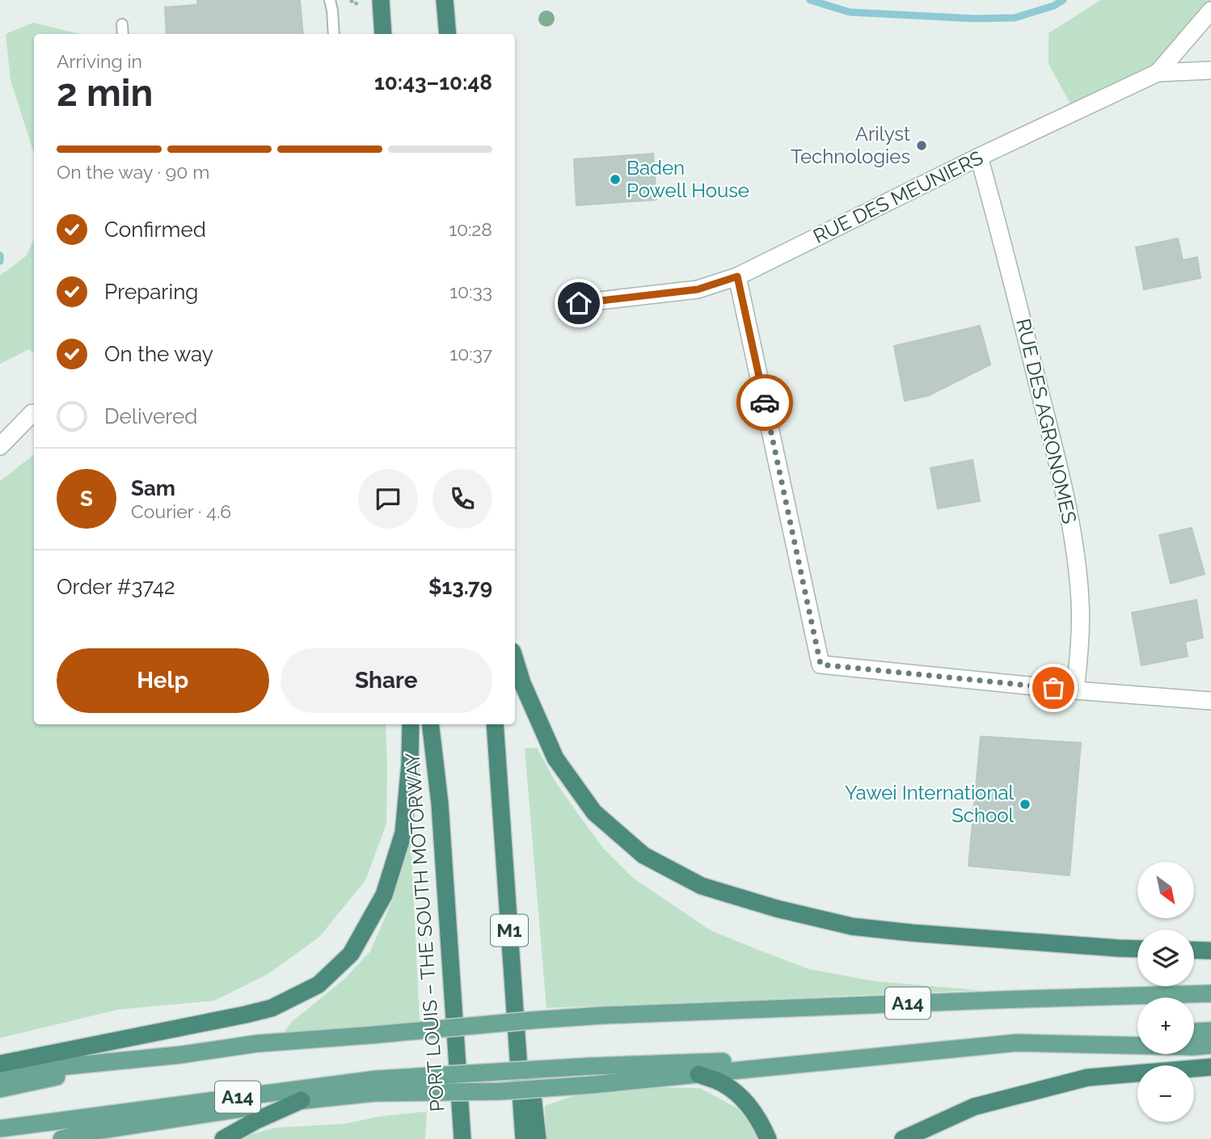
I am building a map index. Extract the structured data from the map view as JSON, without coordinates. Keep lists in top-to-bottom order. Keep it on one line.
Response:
{"streets":{"highway":["M1","PORT LOUIS – THE SOUTH MOTORWAY"],"main road":["A14"],"street":["RUE DES MEUNIERS","RUE DES AGRONOMES"]},"crossings":[["RUE DES MEUNIERS","RUE DES AGRONOMES"]],"places":["Arilyst Technologies","Baden Powell House","Yawei International School"],"north":"bottom right","page":{"heading":["2 min","Arriving in","10:43–10:48"],"panel":["Sam","Courier · 4.6","Order #3742","$13.79"],"bar":"On the way · 90 m","list":[["Confirmed","10:28"],["Preparing","10:33"],["On the way","10:37"],"Delivered"],"round":"S","buttons":["Help","Share"],"map_buttons":["+","−"]}}
